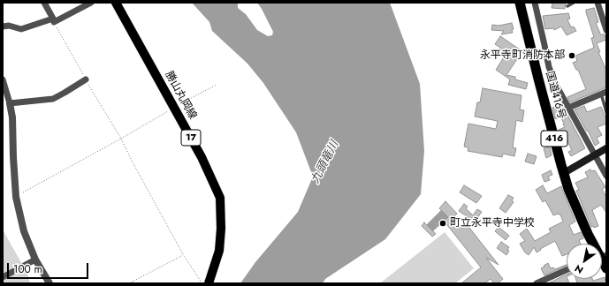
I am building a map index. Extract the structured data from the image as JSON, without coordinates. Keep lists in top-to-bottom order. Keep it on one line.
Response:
{"streets":{"highway":["国道416号","416"],"main road":["勝山丸岡線","17"]},"water":["九頭竜川"],"places":["永平寺町消防本部","町立永平寺中学校"],"scale_bar":"100 m","north":"bottom left"}
